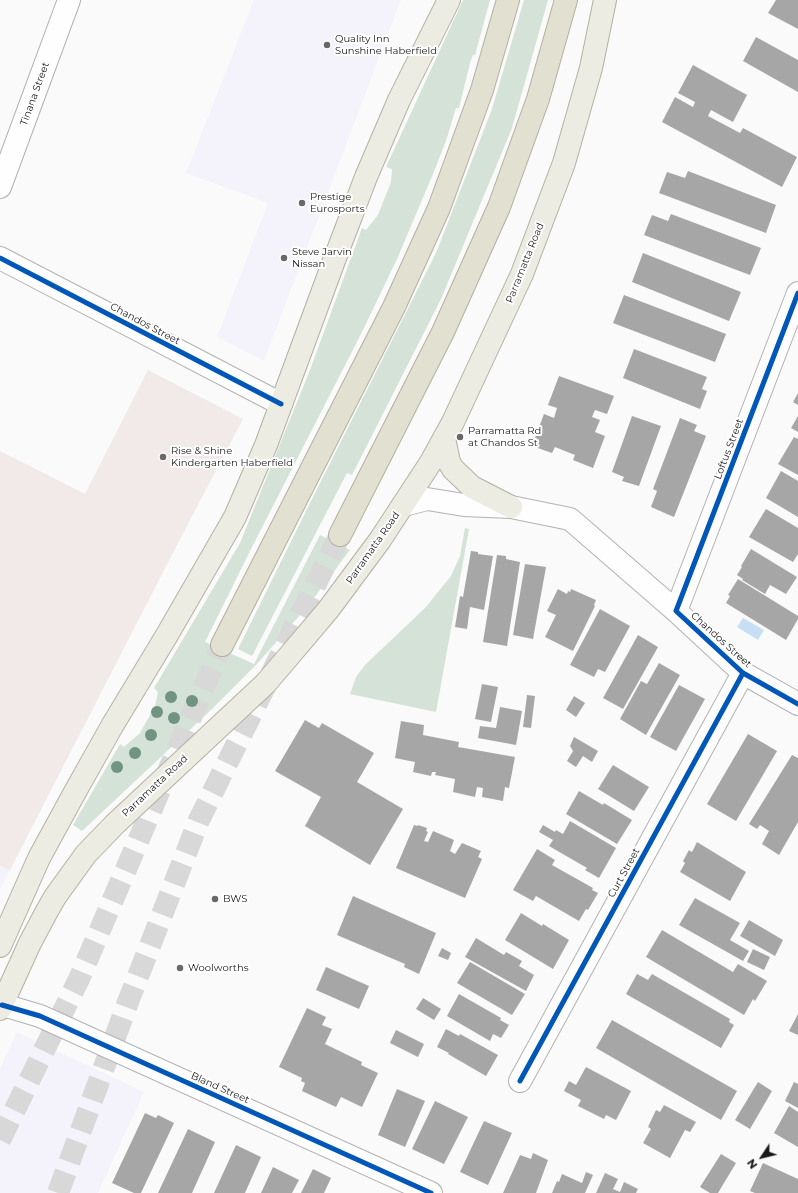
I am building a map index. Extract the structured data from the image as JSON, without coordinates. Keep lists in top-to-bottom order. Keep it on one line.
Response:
{"streets":{"main road":["Parramatta Road"],"street":["Tinana Street","Chandos Street","Loftus Street","Curt Street","Bland Street"]},"crossings":[["Parramatta Road","Chandos Street"],["Parramatta Road","Bland Street"],["Chandos Street","Loftus Street"],["Chandos Street","Curt Street"]],"places":["Quality Inn Sunshine Haberfield","Prestige Eurosports","Steve Jarvin Nissan","Parramatta Rd at Chandos St","Rise & Shine Kindergarten Haberfield","BWS","Woolworths"],"north":"bottom left"}
